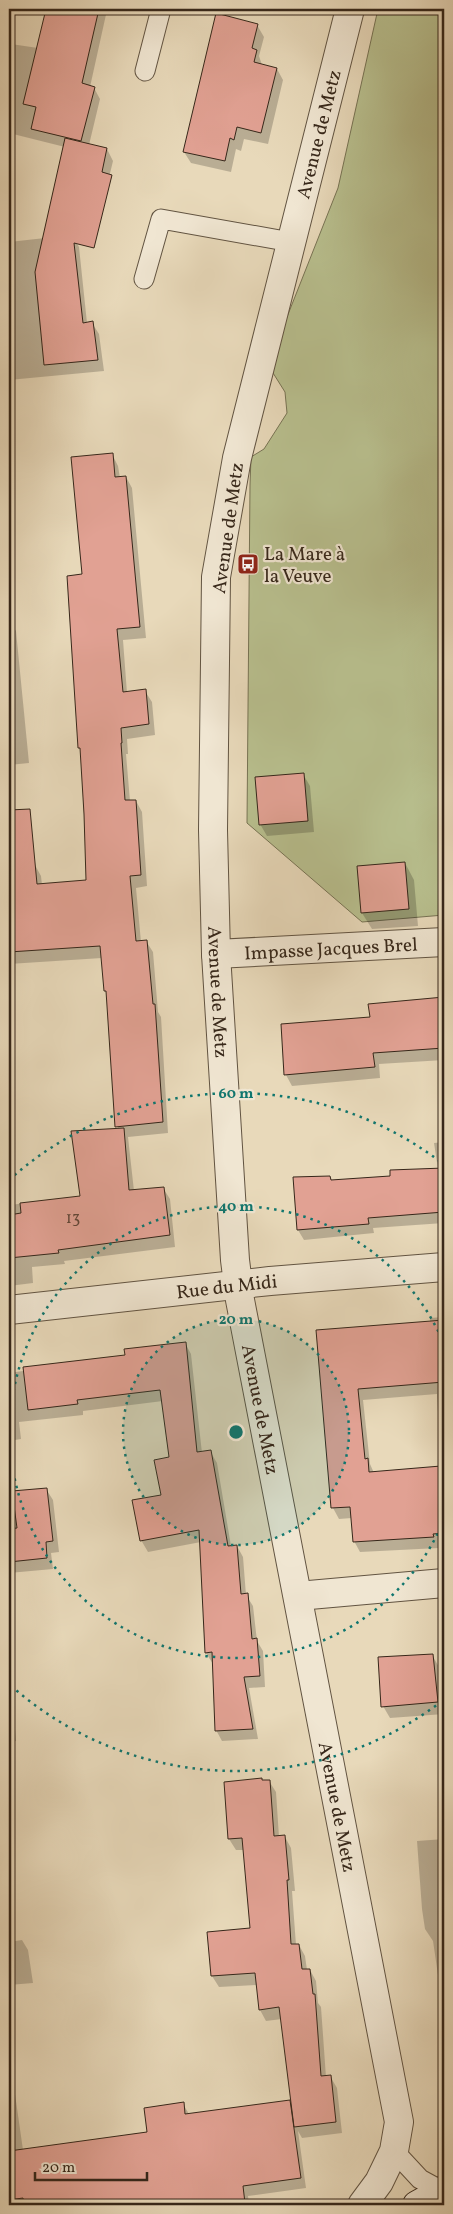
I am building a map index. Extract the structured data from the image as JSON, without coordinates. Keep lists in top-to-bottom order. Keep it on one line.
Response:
{"streets":{"street":["Avenue de Metz","Impasse Jacques Brel","Rue du Midi"]},"crossings":[["Avenue de Metz","Impasse Jacques Brel"],["Avenue de Metz","Rue du Midi"]],"places":{"bus stop":["La Mare à la Veuve"]},"house_numbers":["13"],"scale_bar":"20 m","rings":["60 m","40 m","20 m"]}
